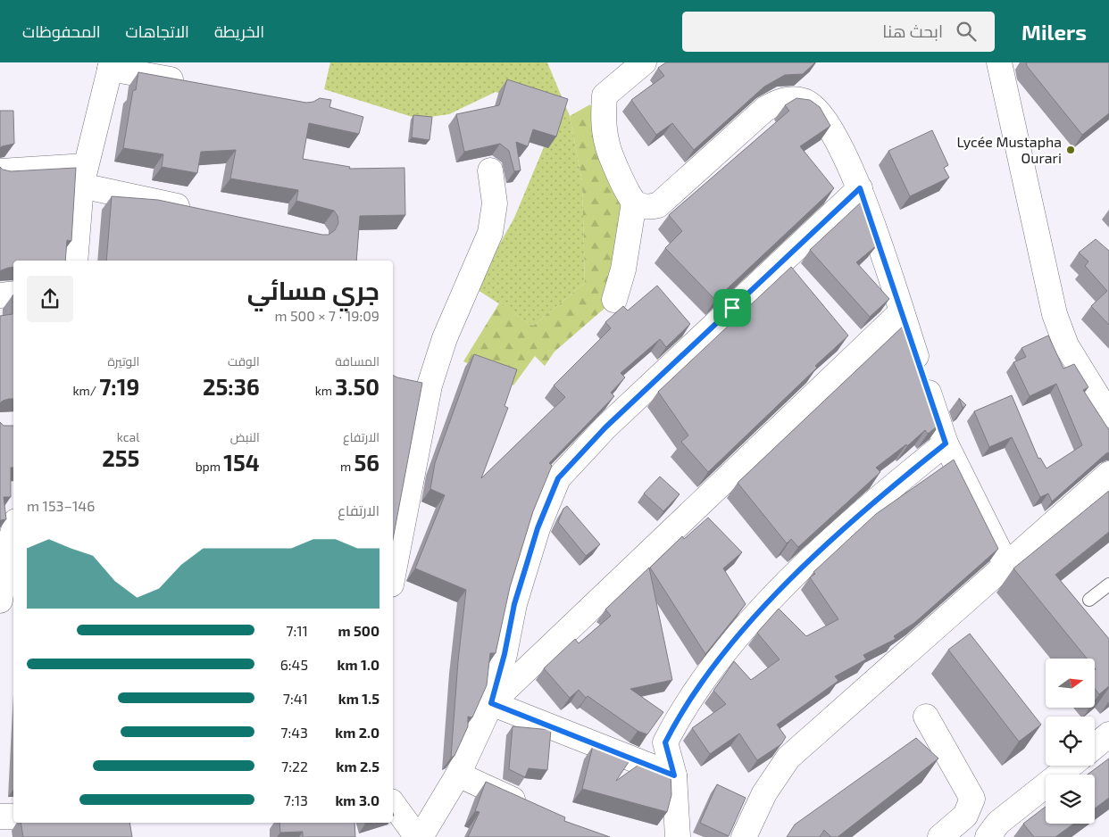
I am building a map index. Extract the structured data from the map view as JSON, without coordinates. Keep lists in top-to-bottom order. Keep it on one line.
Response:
{"places":["Lycée Mustapha Ourari"],"north":"right","page":{"header":"Milers","search":"ابحث هنا","nav":["الخريطة","الاتجاهات","المحفوظات"],"heading":["جري مسائي","19:09 · 7 × 500 m"],"stats":[["المسافة","3.50 km"],["الوقت","25:36"],["الوتيرة","7:19 /km"],["الارتفاع","56 m"],["النبض","154 bpm"],["kcal","255"]],"chart":["الارتفاع","146–153 m"],"list":[{"name":"500 m","note":"7:11"},{"name":"1.0 km","note":"6:45"},{"name":"1.5 km","note":"7:41"},{"name":"2.0 km","note":"7:43"},{"name":"2.5 km","note":"7:22"},{"name":"3.0 km","note":"7:13"}]}}
